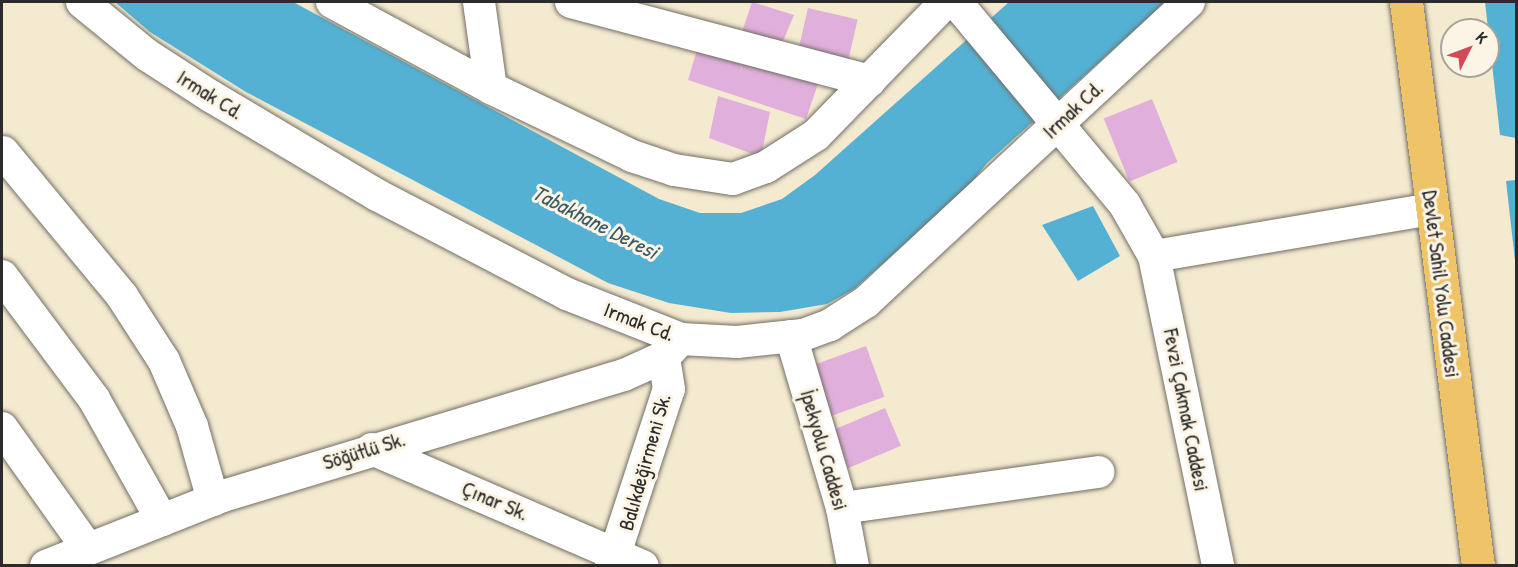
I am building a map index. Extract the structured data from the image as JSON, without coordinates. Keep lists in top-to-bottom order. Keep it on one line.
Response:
{"streets":{"main road":["Devlet Sahil Yolu Caddesi"],"street":["Irmak Cd.","Fevzi Çakmak Caddesi","İpekyolu Caddesi","Söğütlü Sk.","Balıkdeğirmeni Sk.","Çınar Sk."]},"crossings":[["Irmak Cd.","Fevzi Çakmak Caddesi"],["Irmak Cd.","İpekyolu Caddesi"],["Irmak Cd.","Söğütlü Sk."],["Irmak Cd.","Balıkdeğirmeni Sk."],["Söğütlü Sk.","Balıkdeğirmeni Sk."],["Söğütlü Sk.","Çınar Sk."],["Balıkdeğirmeni Sk.","Çınar Sk."]],"water":["Tabakhane Deresi"],"north":"top right"}
